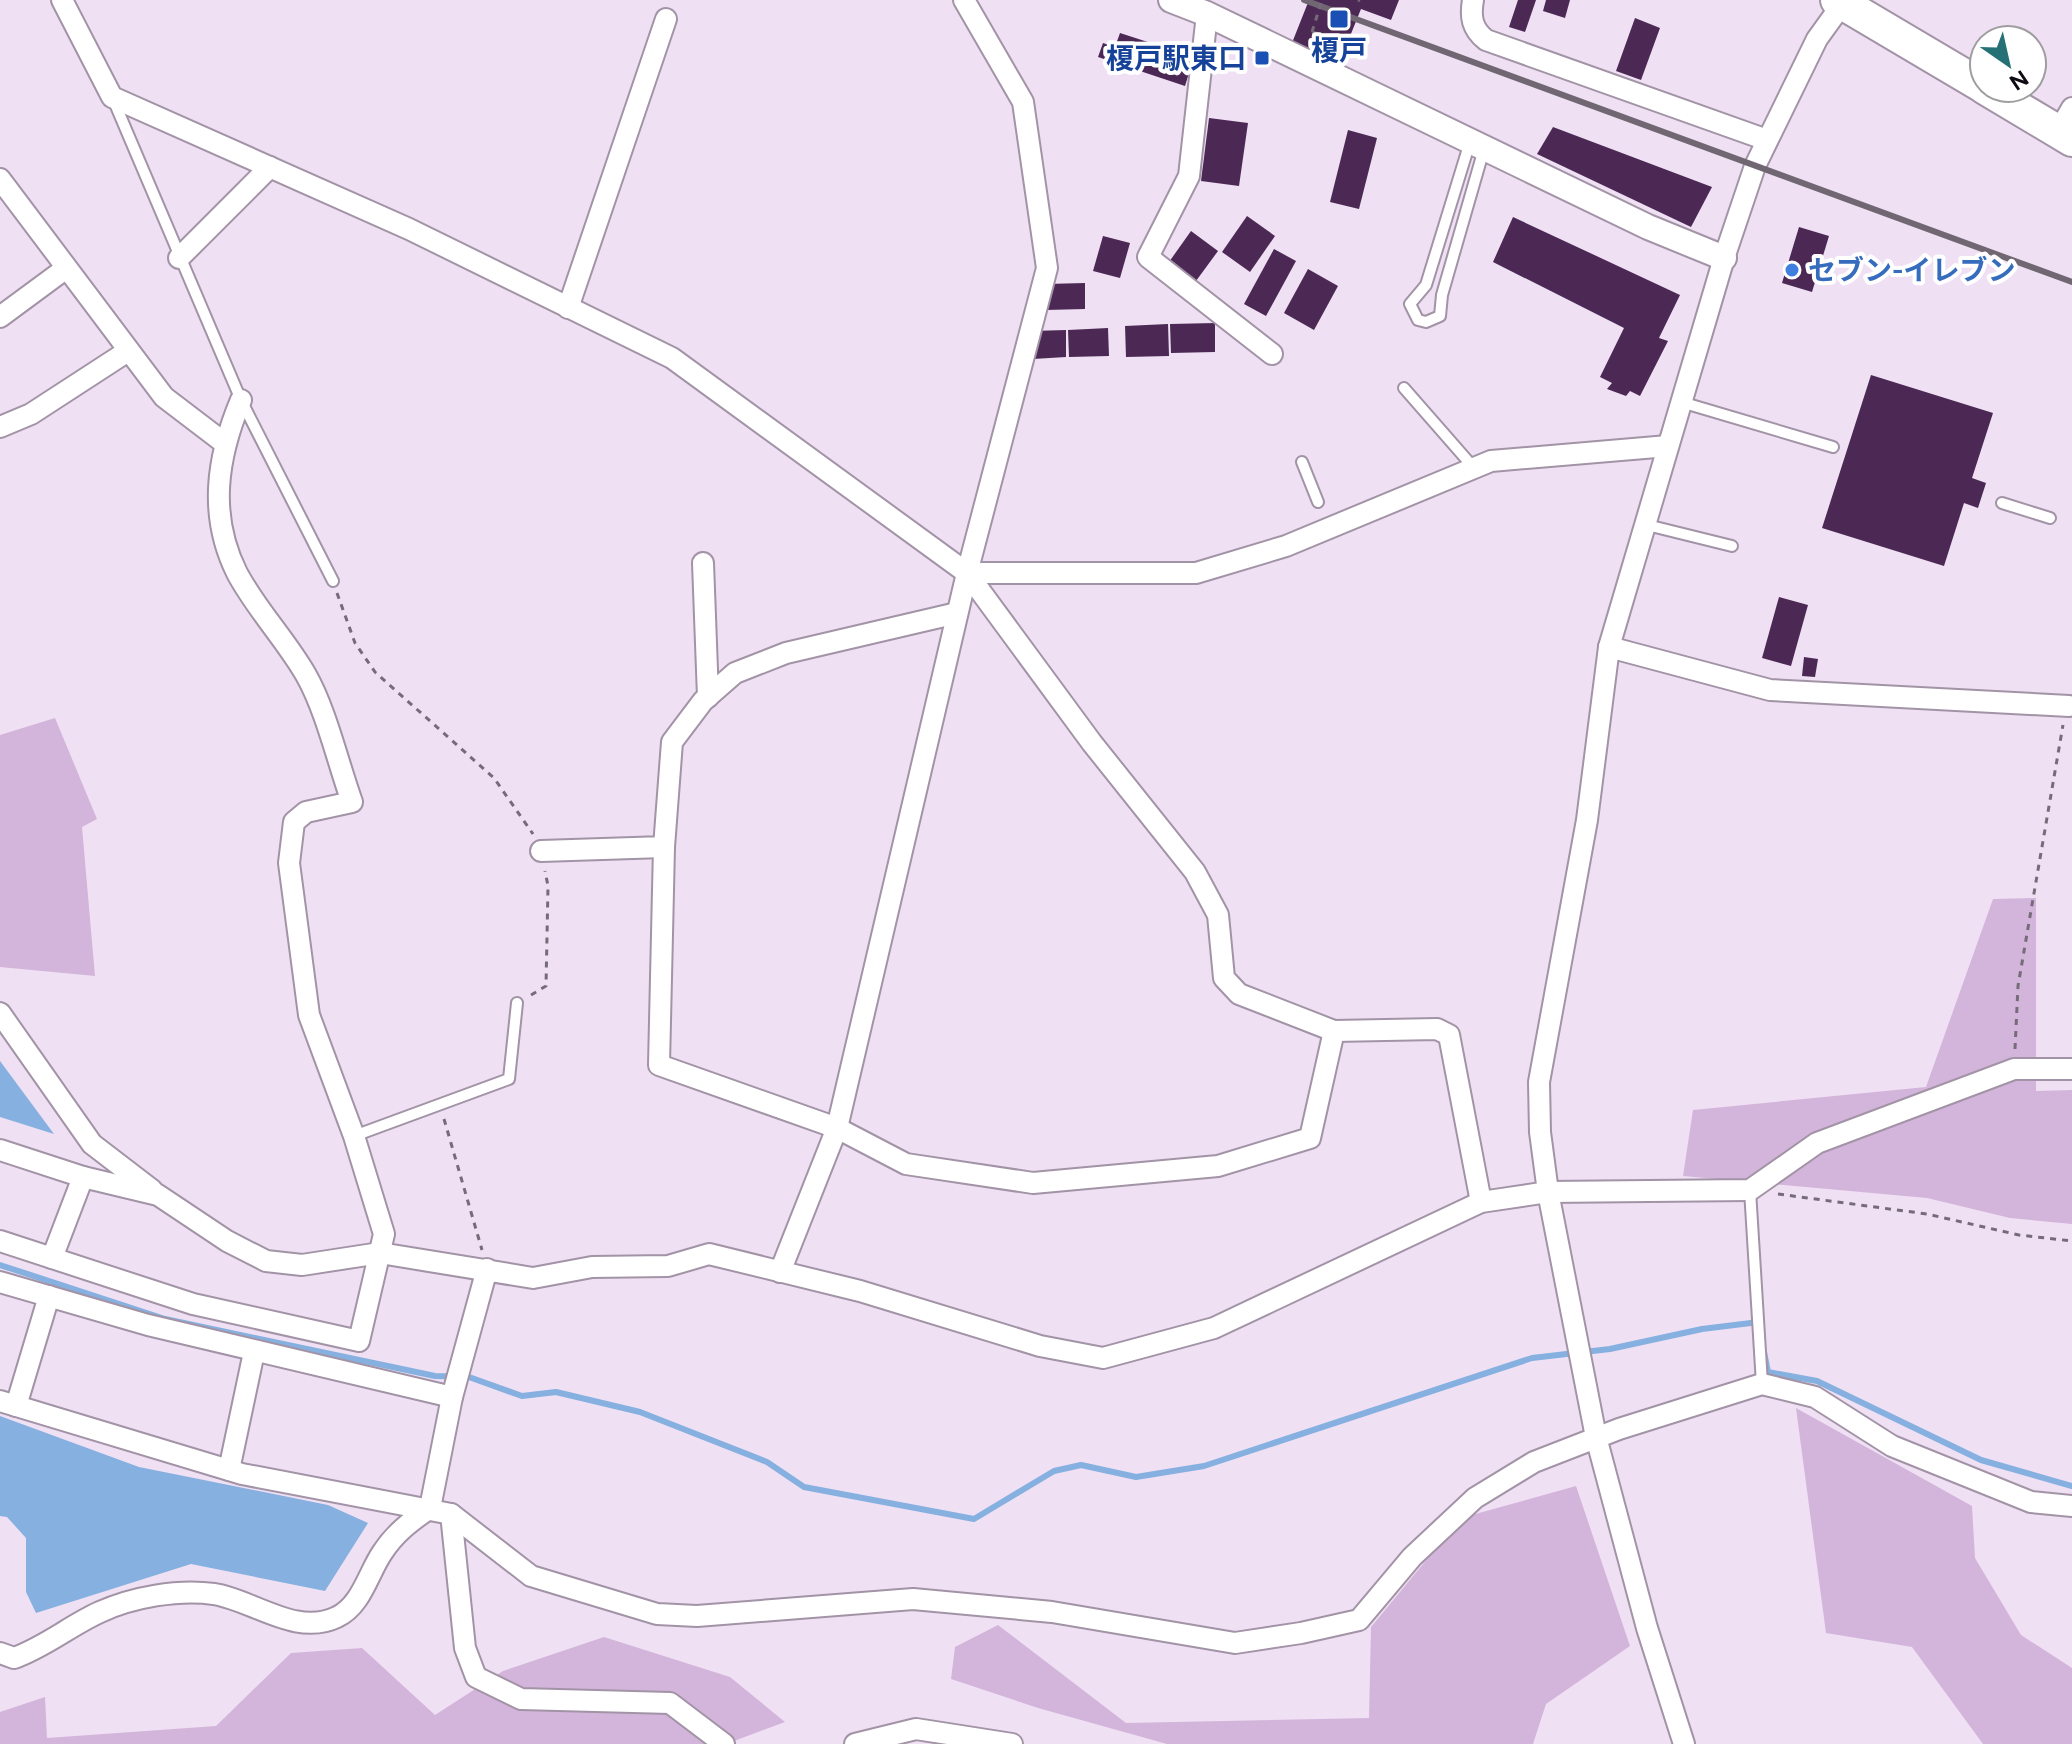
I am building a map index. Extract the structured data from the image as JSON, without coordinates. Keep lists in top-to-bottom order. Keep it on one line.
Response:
{"places":{"transit":["榎戸","榎戸駅東口"],"other":["セブン-イレブン"]},"north":"bottom right"}
